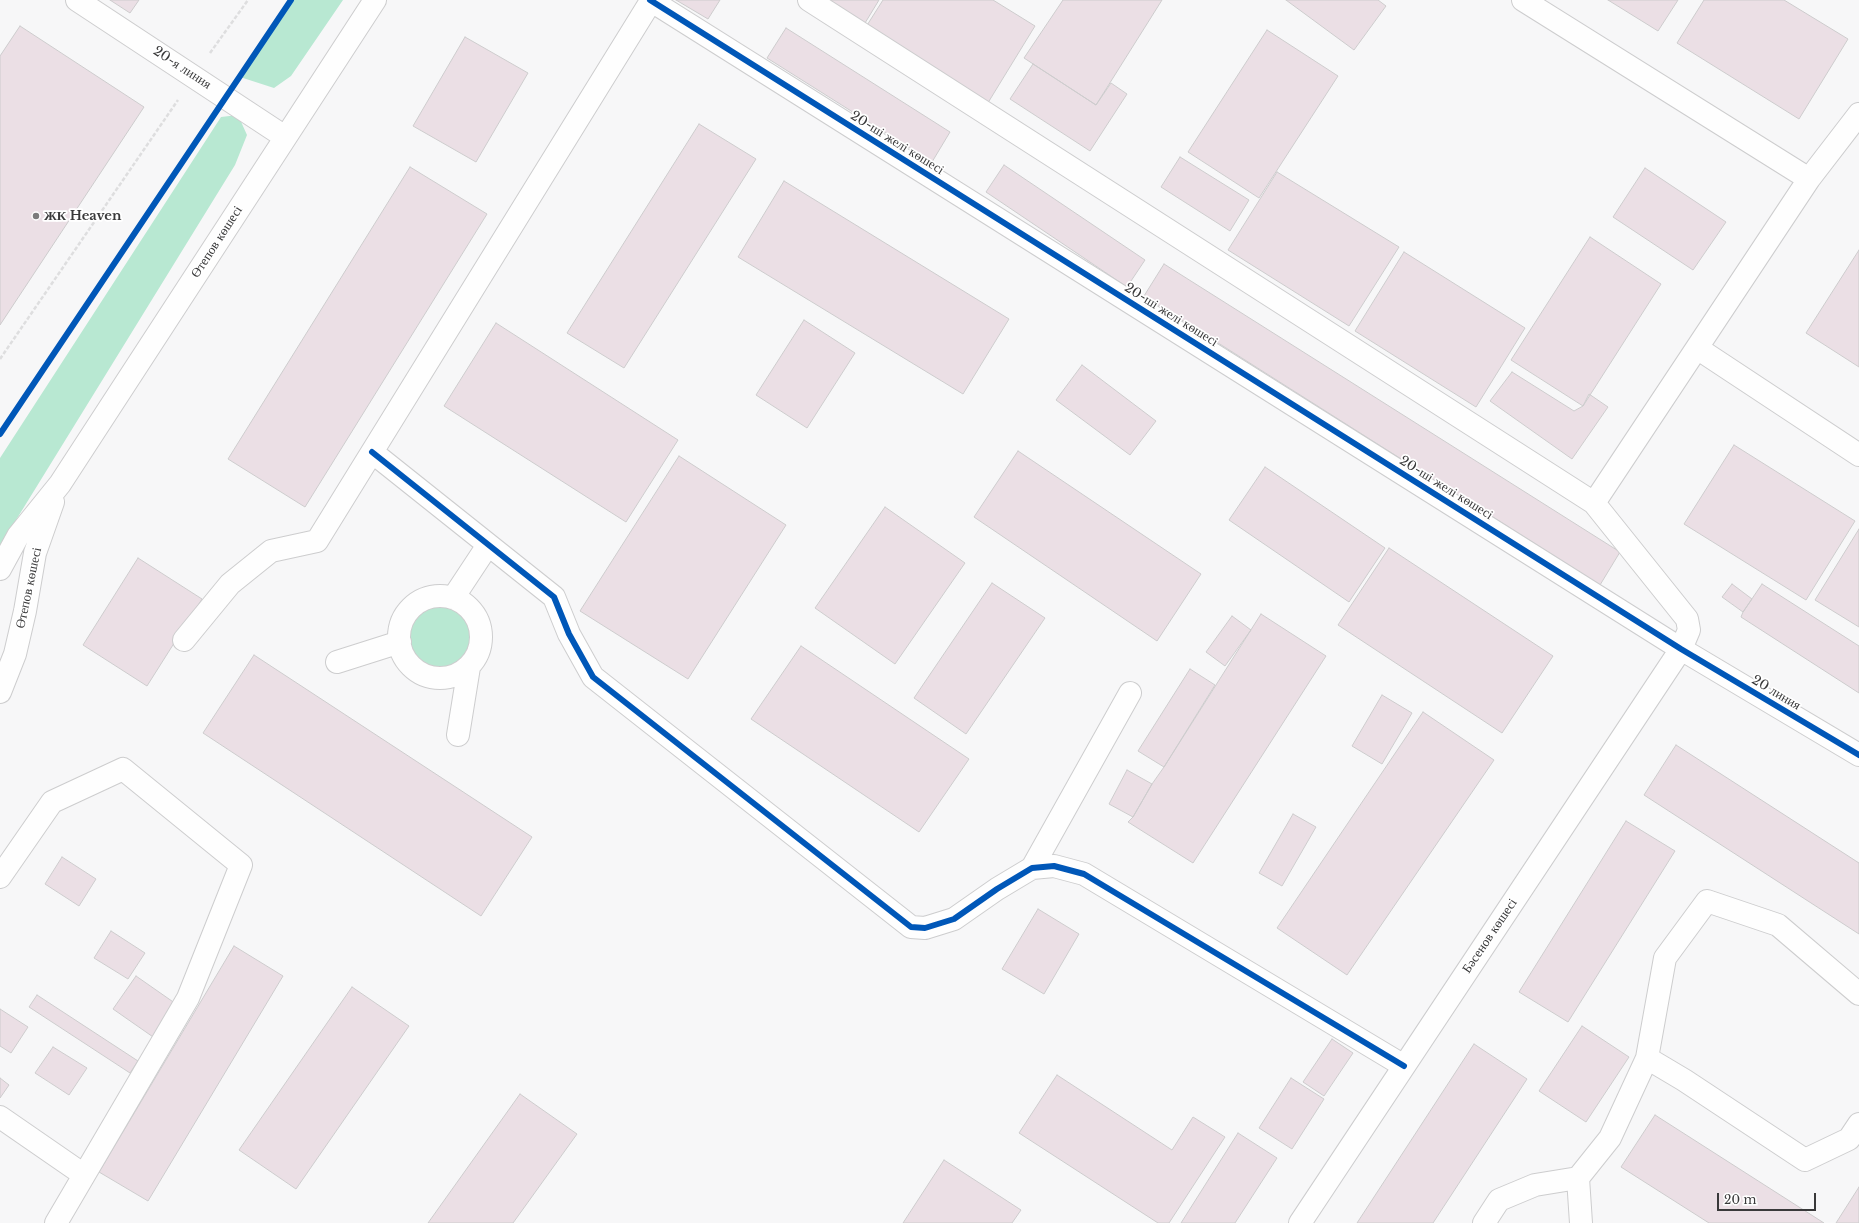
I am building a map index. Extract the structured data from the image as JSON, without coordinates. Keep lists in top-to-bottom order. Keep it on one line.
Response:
{"streets":{"street":["20-я линия","20-ші желі көшесі","Өтепов көшесі","20 линия","Бәсенов көшесі"]},"crossings":[["20-я линия","Өтепов көшесі"],["20-ші желі көшесі","20 линия"],["20-ші желі көшесі","Бәсенов көшесі"],["20 линия","Бәсенов көшесі"]],"places":["ЖК Heaven"],"scale_bar":"20 m"}
